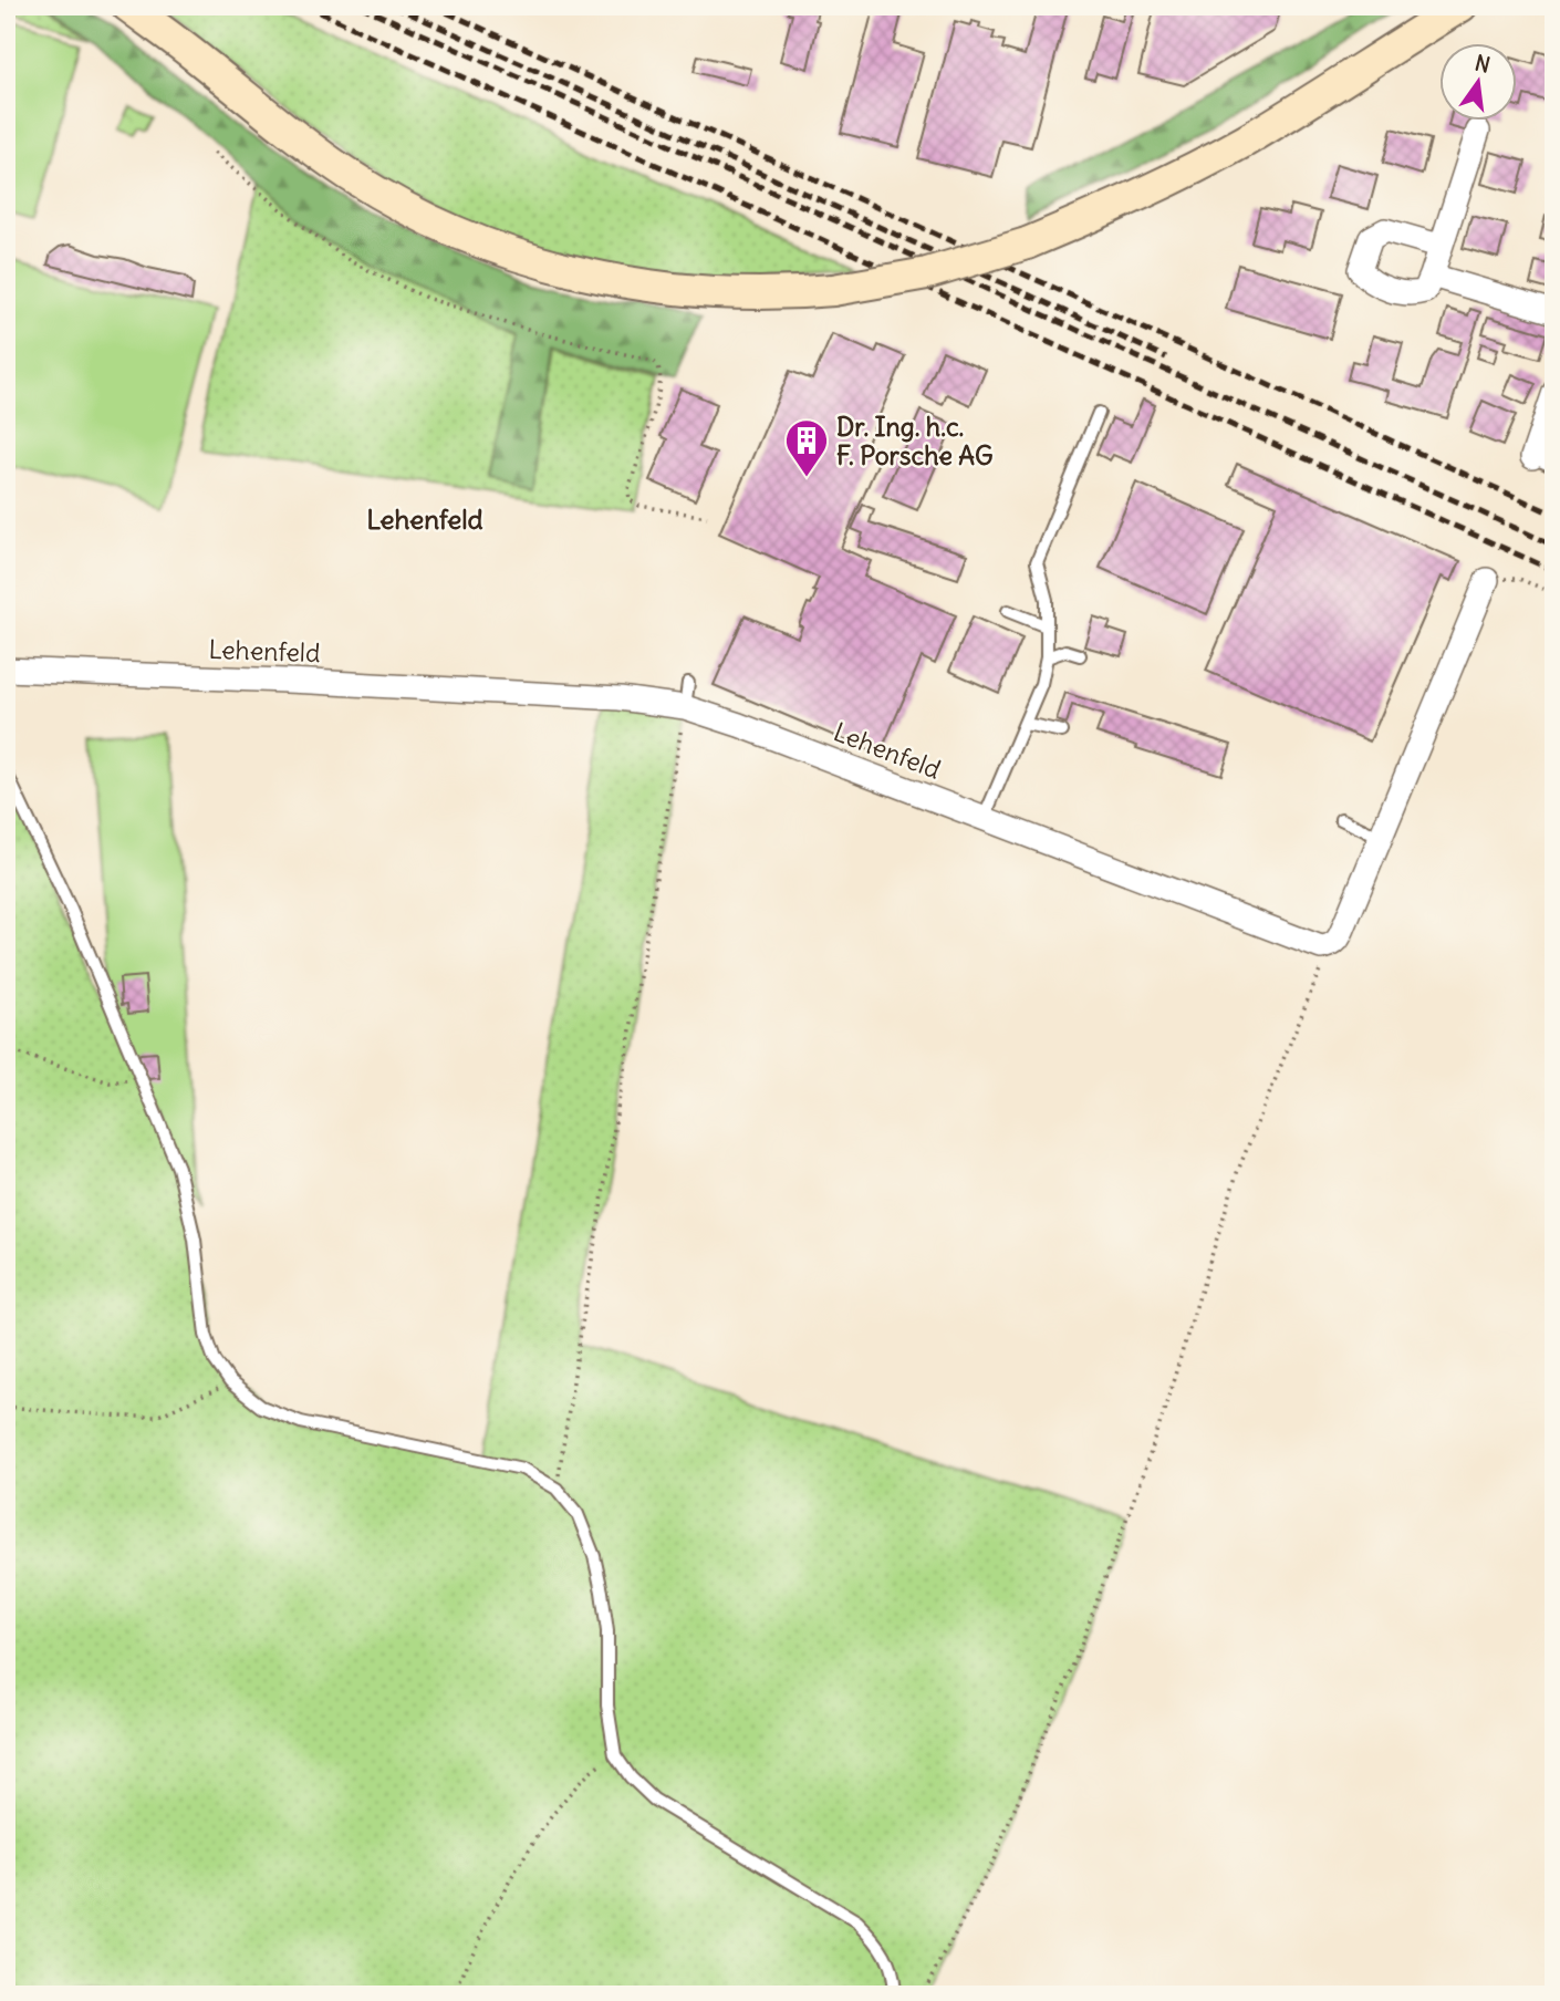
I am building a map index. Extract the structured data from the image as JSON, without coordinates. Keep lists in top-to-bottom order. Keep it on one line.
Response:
{"streets":{"street":["Lehenfeld"]},"districts":["Lehenfeld"],"places":{"building":["Dr. Ing. h.c. F. Porsche AG"]},"north":"top"}
